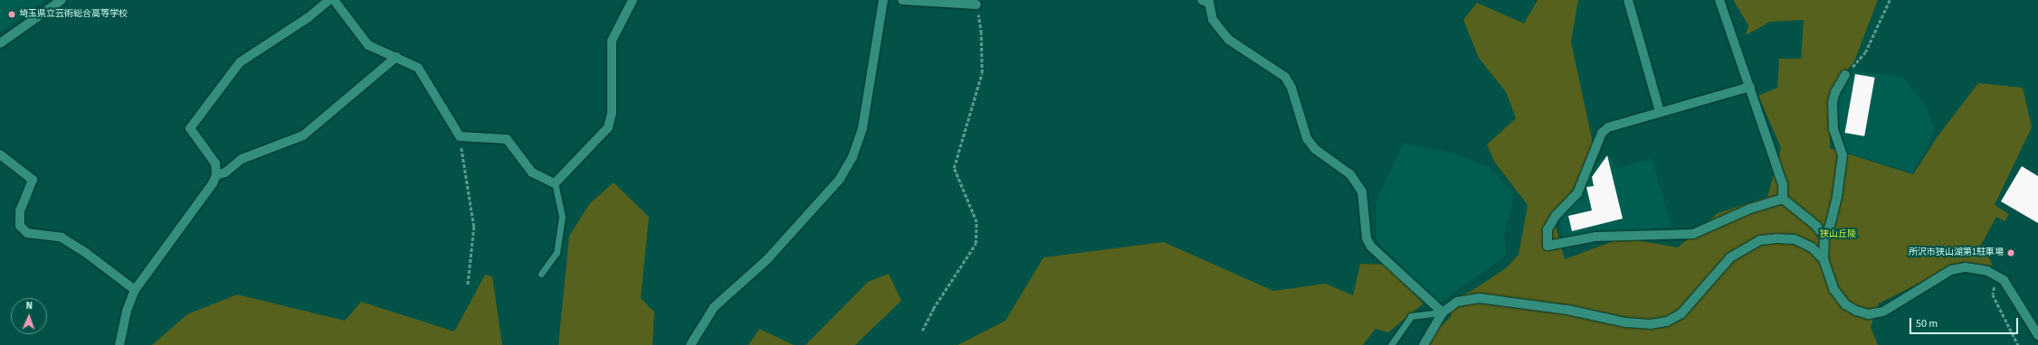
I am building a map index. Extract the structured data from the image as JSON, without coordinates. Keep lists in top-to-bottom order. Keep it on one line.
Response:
{"parks":["狭山丘陵"],"places":["埼玉県立芸術総合高等学校","所沢市狭山湖第1駐車場"],"scale_bar":"50 m","north":"top"}
